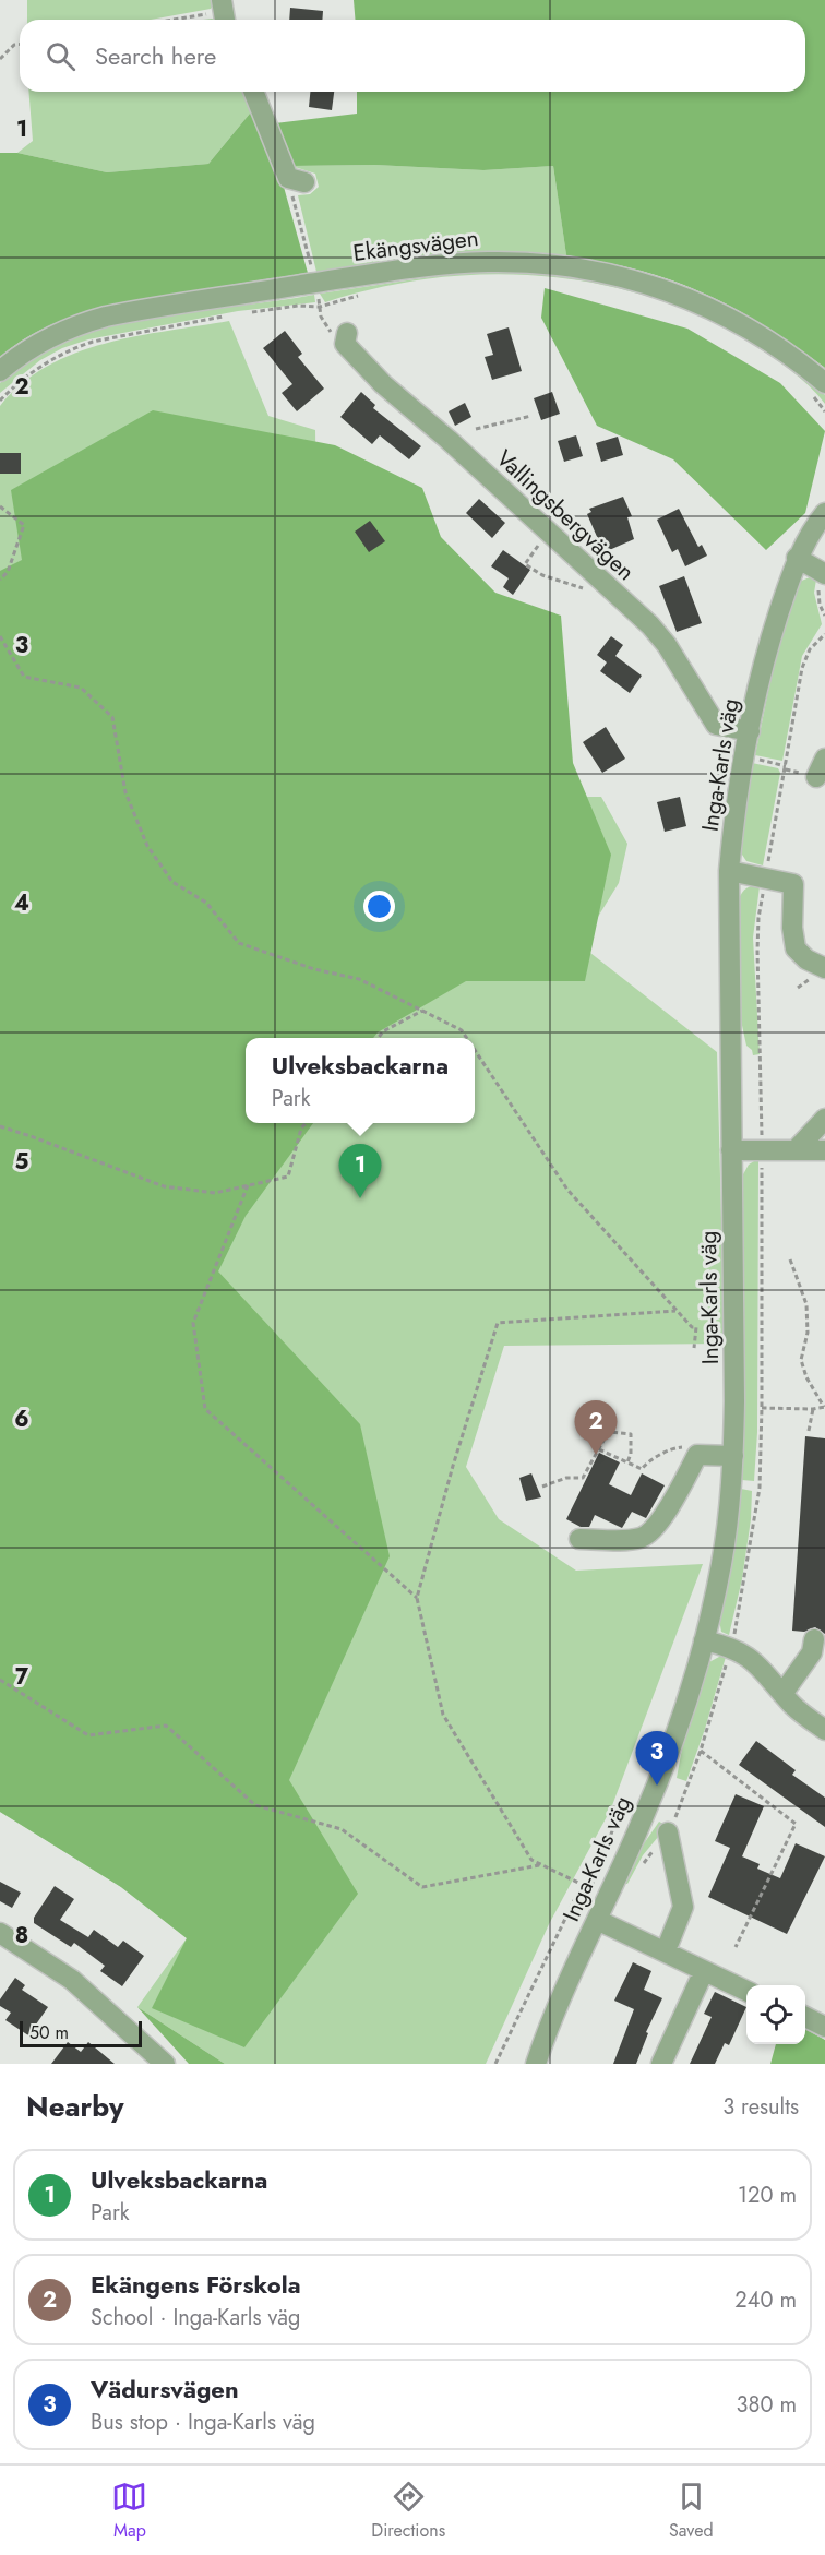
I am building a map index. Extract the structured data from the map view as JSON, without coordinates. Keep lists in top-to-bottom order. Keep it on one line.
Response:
{"streets":{"street":["Ekängsvägen","Vallingsbergvägen","Inga-Karls väg"]},"crossings":[["Vallingsbergvägen","Inga-Karls väg"]],"scale_bar":"50 m","page":{"search":"Search here","popup":["Ulveksbackarna","Park"],"pins":["1","2","3"],"scale":"50 m","heading":["Nearby","3 results"],"list":[{"mark":"1","name":"Ulveksbackarna","note":"Park","value":"120 m"},{"mark":"2","name":"Ekängens Förskola","note":"School · Inga-Karls väg","value":"240 m"},{"mark":"3","name":"Vädursvägen","note":"Bus stop · Inga-Karls väg","value":"380 m"}],"nav":["Map","Directions","Saved"]},"grid":{"rows":["1","2","3","4","5","6","7","8"]}}
